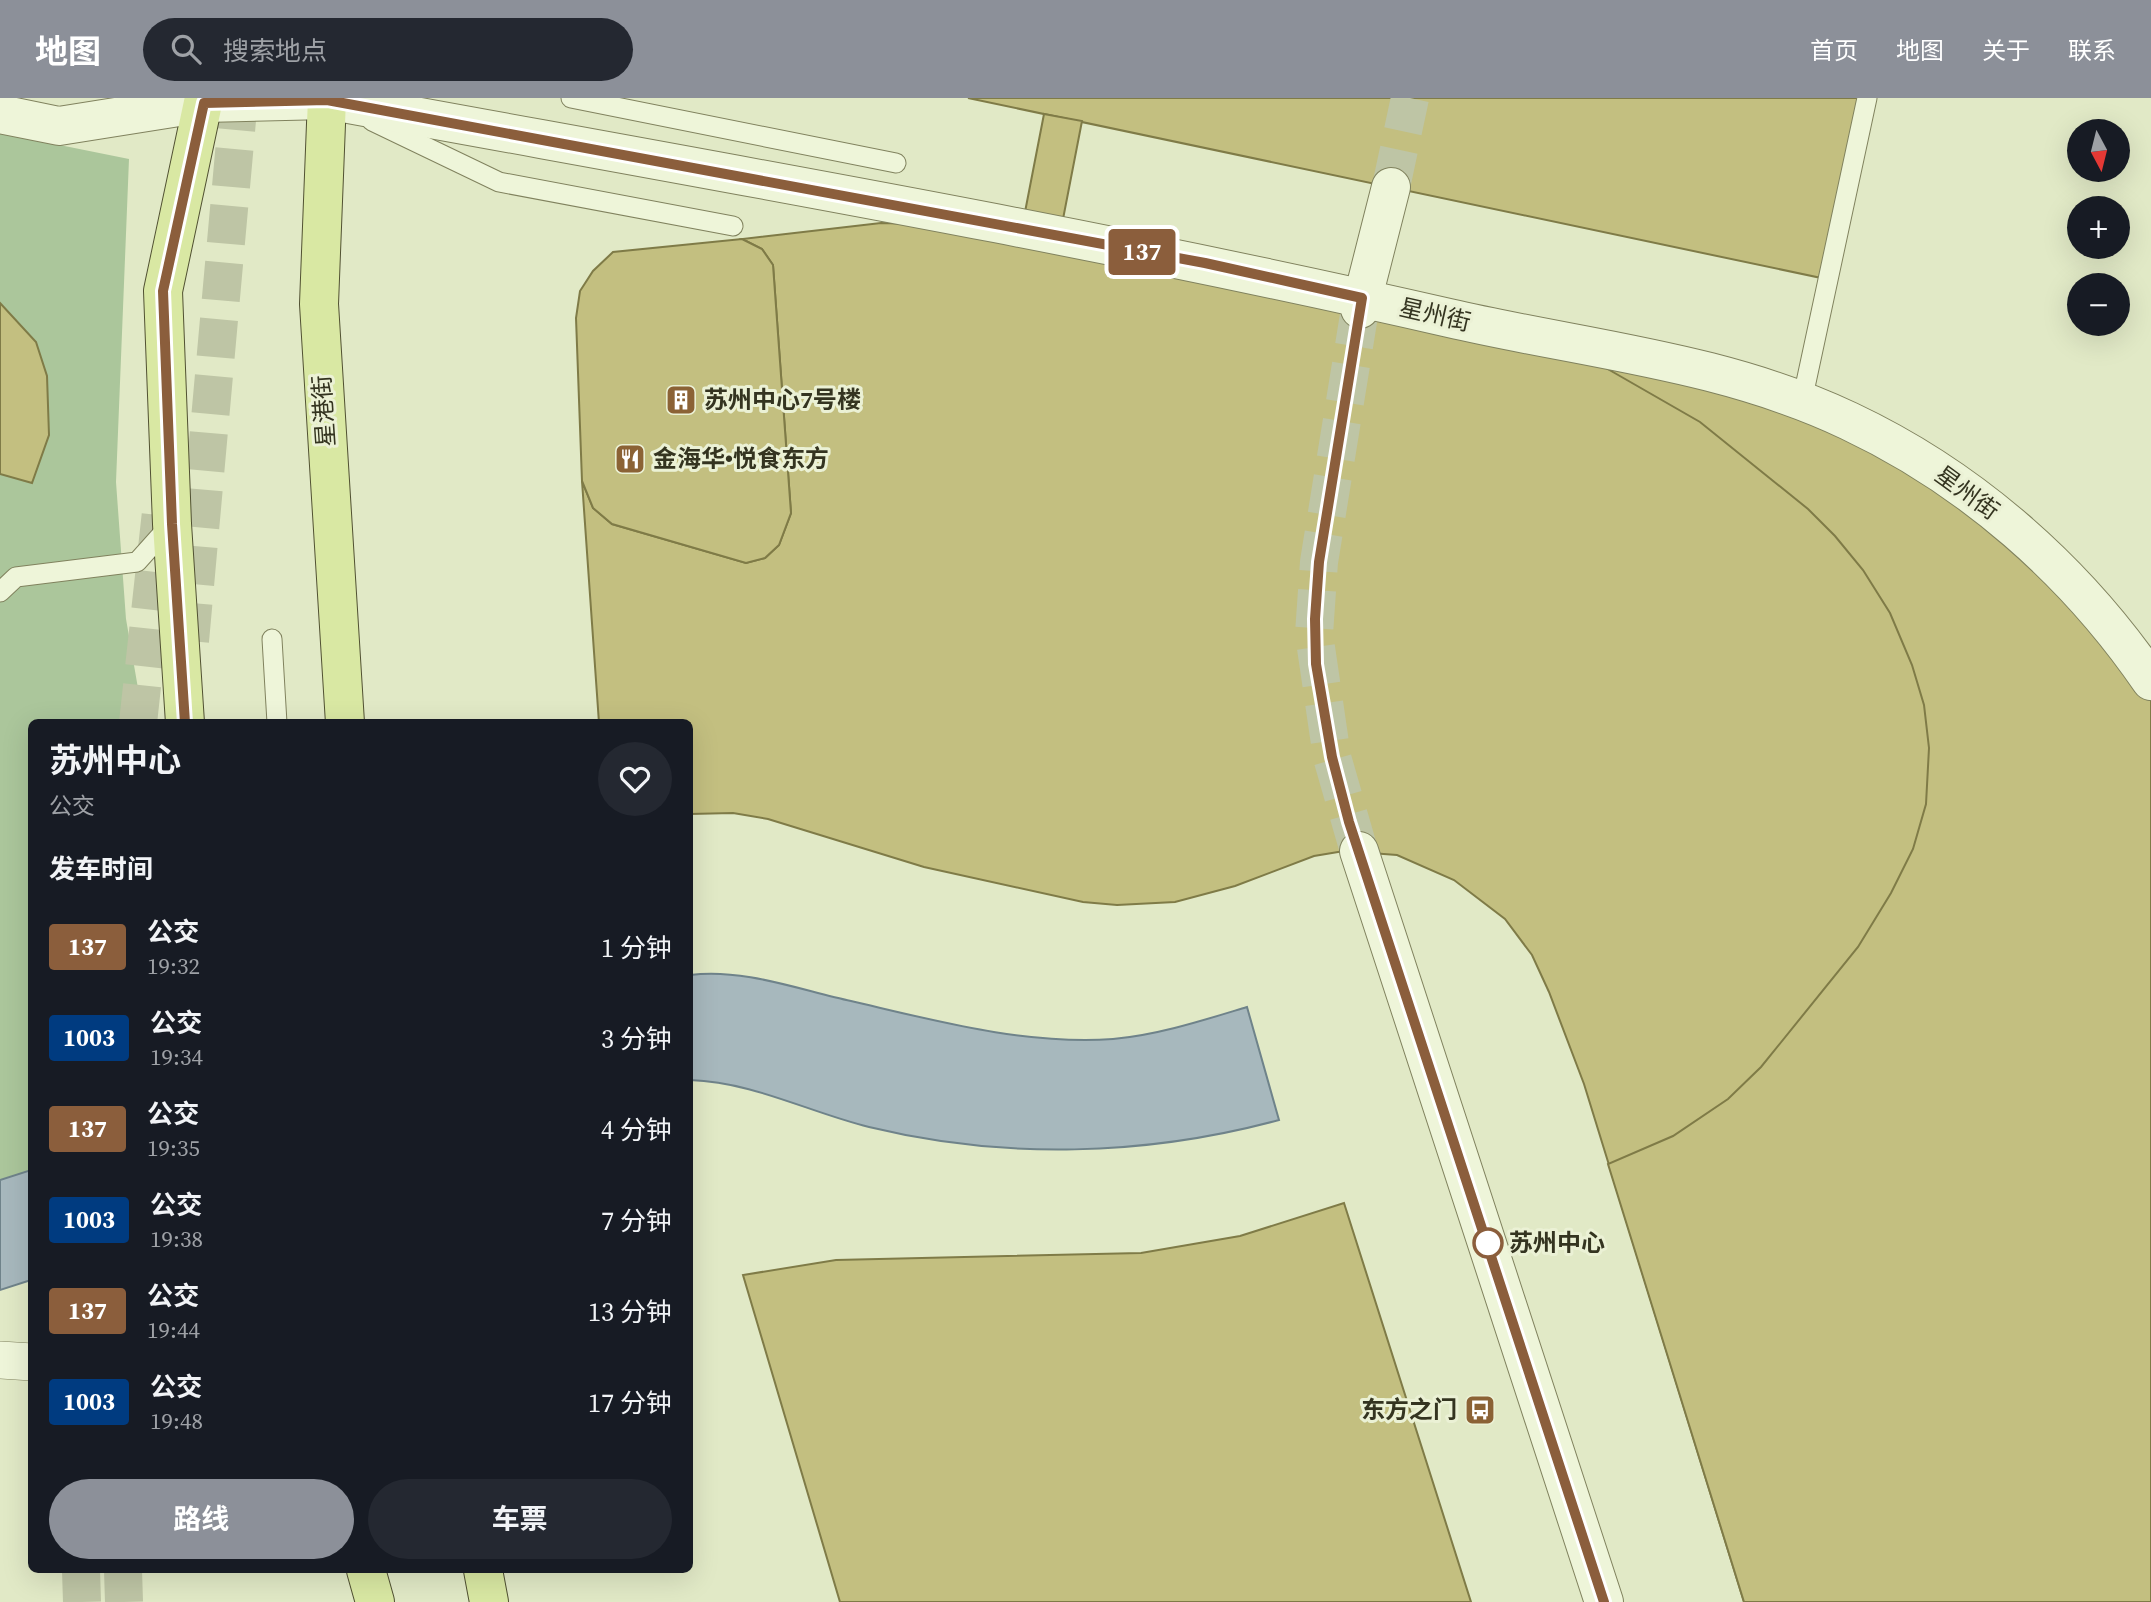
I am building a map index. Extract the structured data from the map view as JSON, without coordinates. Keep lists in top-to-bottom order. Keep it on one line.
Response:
{"streets":{"main road":["星港街"],"street":["星州街"]},"crossings":[["星州街","星港街"]],"places":{"building":["苏州中心7号楼"],"restaurant":["金海华•悦食东方"],"other":["苏州中心"],"bus stop":["东方之门"]},"lines":["bus line 137"],"north":"bottom","page":{"header":"地图","search":"搜索地点","nav":["首页","地图","关于","联系"],"on_map":"137","map_buttons":["+","−"],"heading":[["苏州中心","公交"],"发车时间"],"list":[{"mark":"137","name":"公交","note":"19:32","value":"1 分钟"},{"mark":"1003","name":"公交","note":"19:34","value":"3 分钟"},{"mark":"137","name":"公交","note":"19:35","value":"4 分钟"},{"mark":"1003","name":"公交","note":"19:38","value":"7 分钟"},{"mark":"137","name":"公交","note":"19:44","value":"13 分钟"},{"mark":"1003","name":"公交","note":"19:48","value":"17 分钟"}],"buttons":["路线","车票"]}}
